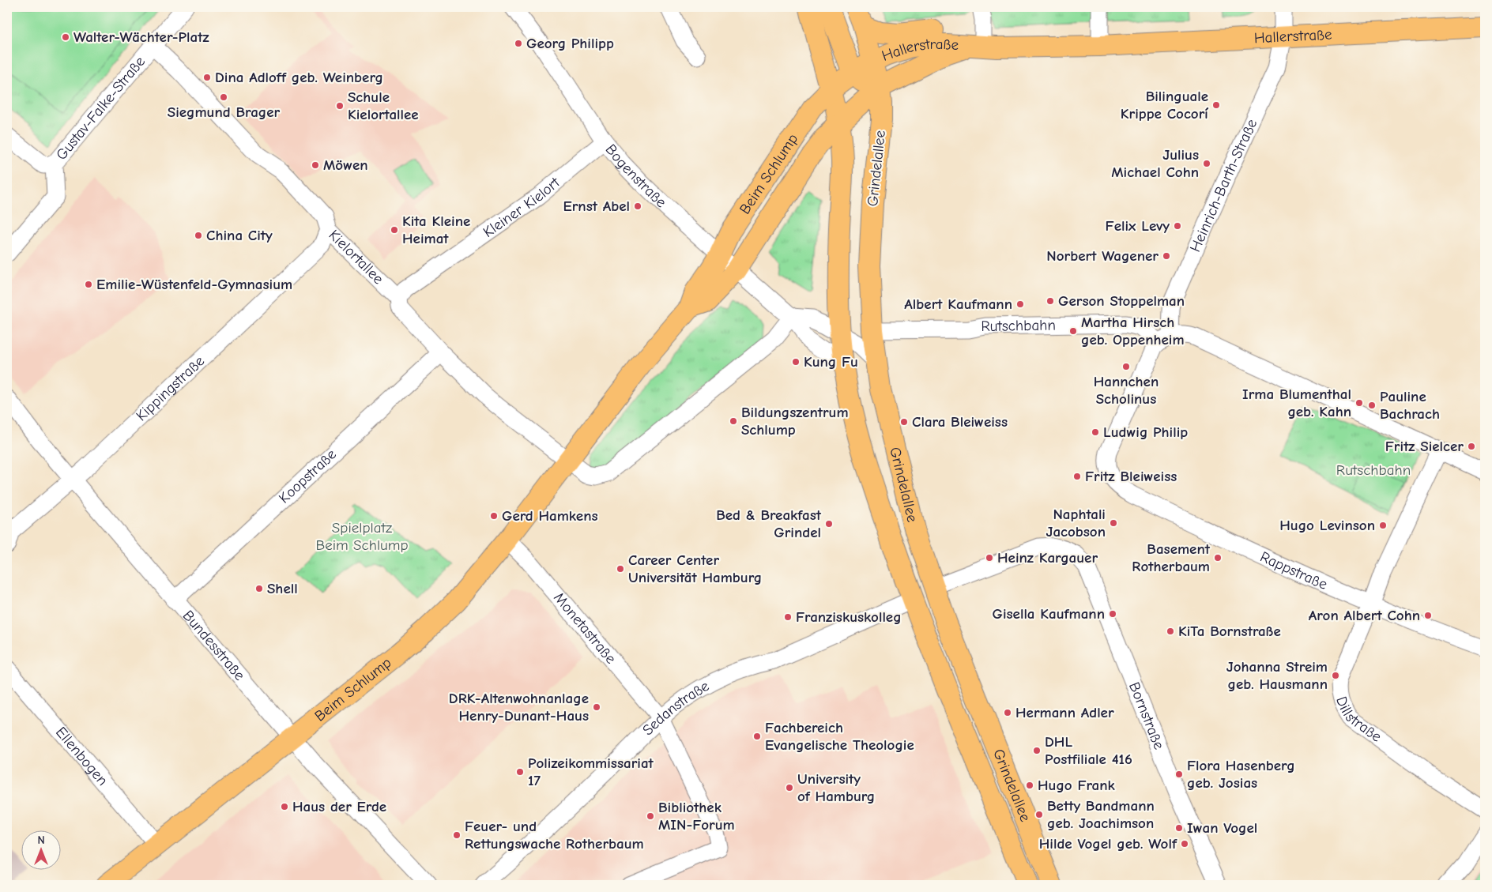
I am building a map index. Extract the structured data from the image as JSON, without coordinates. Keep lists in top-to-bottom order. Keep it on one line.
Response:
{"streets":{"main road":["Hallerstraße","Grindelallee","Beim Schlump"],"street":["Gustav-Falke-Straße","Bogenstraße","Heinrich-Barth-Straße","Kleiner Kielort","Kielortallee","Rutschbahn","Kippingstraße","Koopstraße","Rappstraße","Monetastraße","Bundesstraße","Sedanstraße","Bornstraße","Dillstraße","Ellenbogen"]},"crossings":[["Hallerstraße","Grindelallee"],["Hallerstraße","Beim Schlump"],["Hallerstraße","Heinrich-Barth-Straße"],["Gustav-Falke-Straße","Kielortallee"],["Grindelallee","Beim Schlump"],["Grindelallee","Bogenstraße"],["Grindelallee","Rutschbahn"],["Grindelallee","Sedanstraße"],["Grindelallee","Bornstraße"],["Beim Schlump","Bogenstraße"],["Beim Schlump","Kielortallee"],["Beim Schlump","Monetastraße"],["Beim Schlump","Bundesstraße"],["Beim Schlump","Ellenbogen"],["Bogenstraße","Kleiner Kielort"],["Heinrich-Barth-Straße","Rutschbahn"],["Heinrich-Barth-Straße","Rappstraße"],["Kleiner Kielort","Kielortallee"],["Kielortallee","Kippingstraße"],["Kielortallee","Koopstraße"],["Kippingstraße","Bundesstraße"],["Koopstraße","Bundesstraße"],["Rappstraße","Dillstraße"],["Monetastraße","Sedanstraße"]],"parks":["Rutschbahn","Spielplatz Beim Schlump"],"places":["Walter-Wächter-Platz","Georg Philipp","Dina Adloff geb. Weinberg","Siegmund Brager","Bilinguale Krippe Cocorí","Schule Kielortallee","Julius Michael Cohn","Möwen","Ernst Abel","Felix Levy","Kita Kleine Heimat","China City","Norbert Wagener","Emilie-Wüstenfeld-Gymnasium","Gerson Stoppelman","Albert Kaufmann","Martha Hirsch geb. Oppenheim","Kung Fu","Hannchen Scholinus","Irma Blumenthal geb. Kahn","Pauline Bachrach","Bildungszentrum Schlump","Clara Bleiweiss","Ludwig Philip","Fritz Sielcer","Fritz Bleiweiss","Gerd Hamkens","Naphtali Jacobson","Bed & Breakfast Grindel","Hugo Levinson","Heinz Kargauer","Basement Rotherbaum","Career Center Universität Hamburg","Shell","Gisella Kaufmann","Aron Albert Cohn","Franziskuskolleg","KiTa Bornstraße","Johanna Streim geb. Hausmann","DRK-Altenwohnanlage Henry-Dunant-Haus","Hermann Adler","Fachbereich Evangelische Theologie","DHL Postfiliale 416","Polizeikommissariat 17","Flora Hasenberg geb. Josias","Hugo Frank","University of Hamburg","Haus der Erde","Betty Bandmann geb. Joachimson","Bibliothek MIN-Forum","Iwan Vogel","Feuer- und Rettungswache Rotherbaum","Hilde Vogel geb. Wolf"],"north":"top"}
